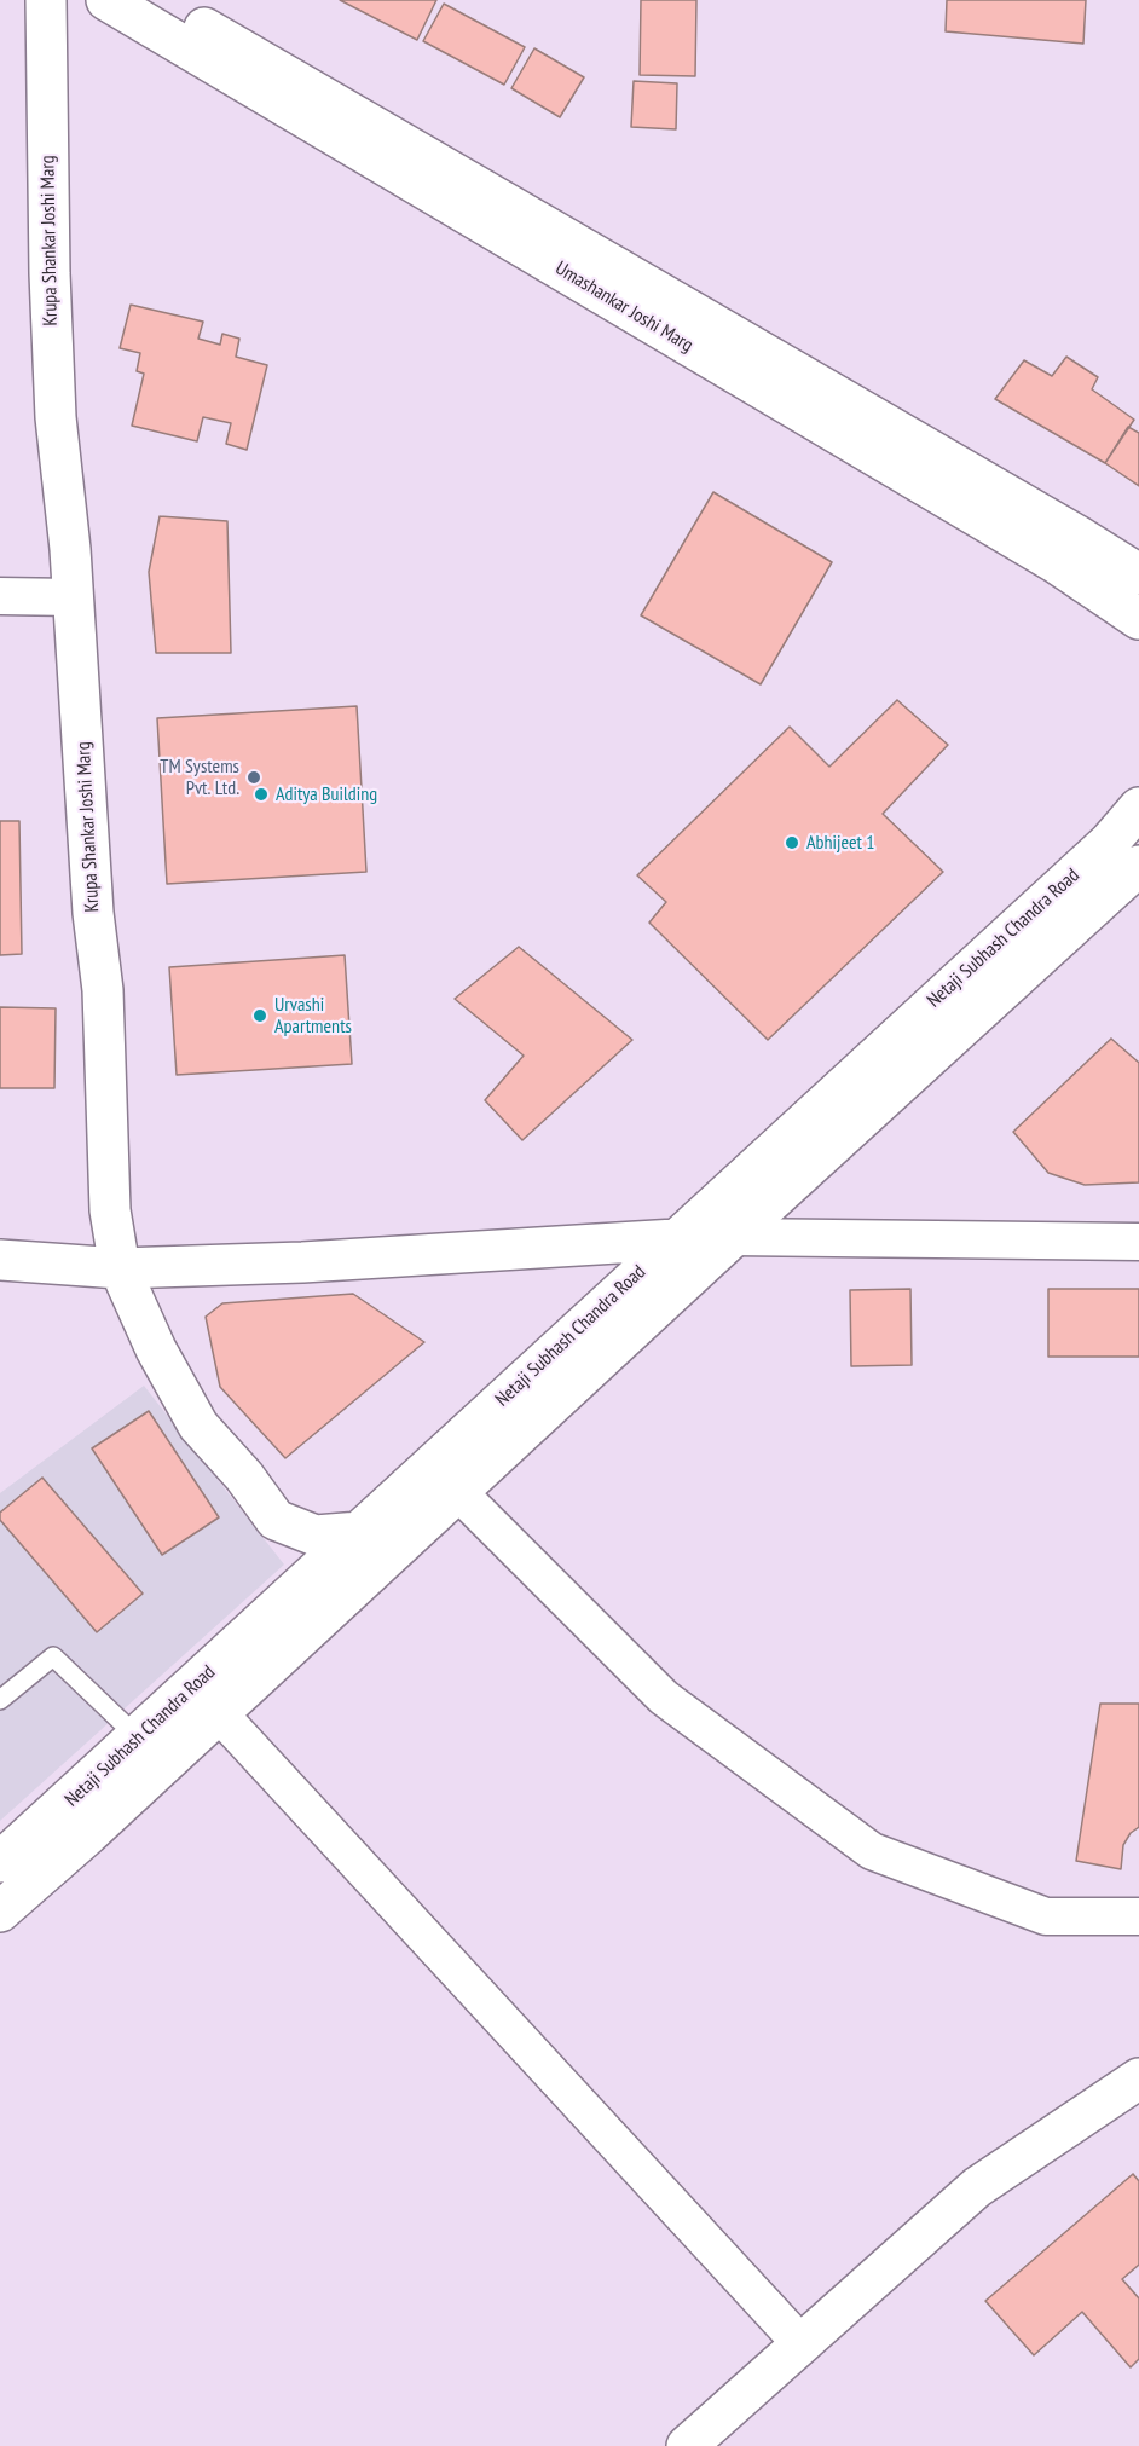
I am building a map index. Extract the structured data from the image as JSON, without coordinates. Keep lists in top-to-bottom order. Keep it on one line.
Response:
{"streets":{"street":["Krupa Shankar Joshi Marg","Umashankar Joshi Marg","Netaji Subhash Chandra Road"]},"crossings":[["Krupa Shankar Joshi Marg","Netaji Subhash Chandra Road"]],"places":["TM Systems Pvt. Ltd.","Aditya Building","Abhijeet 1","Urvashi Apartments"]}
